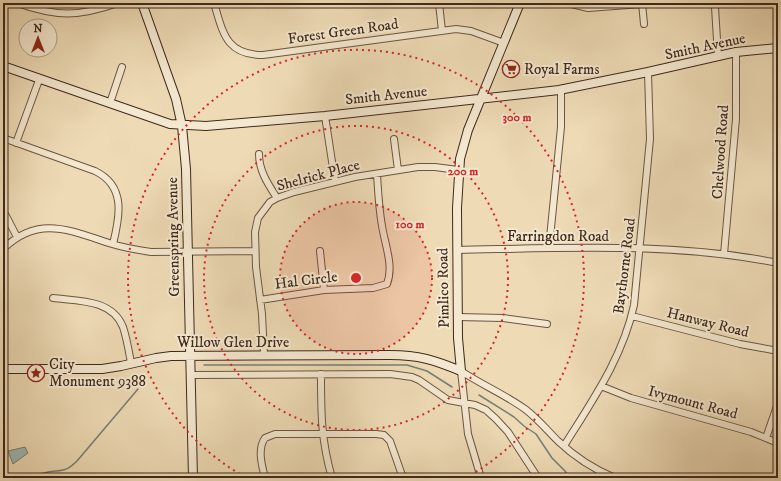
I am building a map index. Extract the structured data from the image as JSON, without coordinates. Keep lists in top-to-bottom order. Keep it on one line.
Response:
{"streets":{"main road":["Smith Avenue","Greenspring Avenue","Pimlico Road","Willow Glen Drive"],"street":["Forest Green Road","Chelwood Road","Shelrick Place","Farringdon Road","Baythorne Road","Hal Circle","Hanway Road","Ivymount Road"]},"crossings":[["Forest Green Road","Pimlico Road"],["Smith Avenue","Chelwood Road"],["Smith Avenue","Greenspring Avenue"],["Smith Avenue","Baythorne Road"],["Smith Avenue","Pimlico Road"],["Chelwood Road","Farringdon Road"],["Shelrick Place","Hal Circle"],["Shelrick Place","Pimlico Road"],["Shelrick Place","Willow Glen Drive"],["Farringdon Road","Baythorne Road"],["Farringdon Road","Pimlico Road"],["Greenspring Avenue","Willow Glen Drive"],["Baythorne Road","Hanway Road"],["Baythorne Road","Ivymount Road"],["Pimlico Road","Willow Glen Drive"]],"places":{"supermarket":["Royal Farms"],"place":["City Monument 9388"]},"north":"top","rings":["300 m","200 m","100 m"]}
